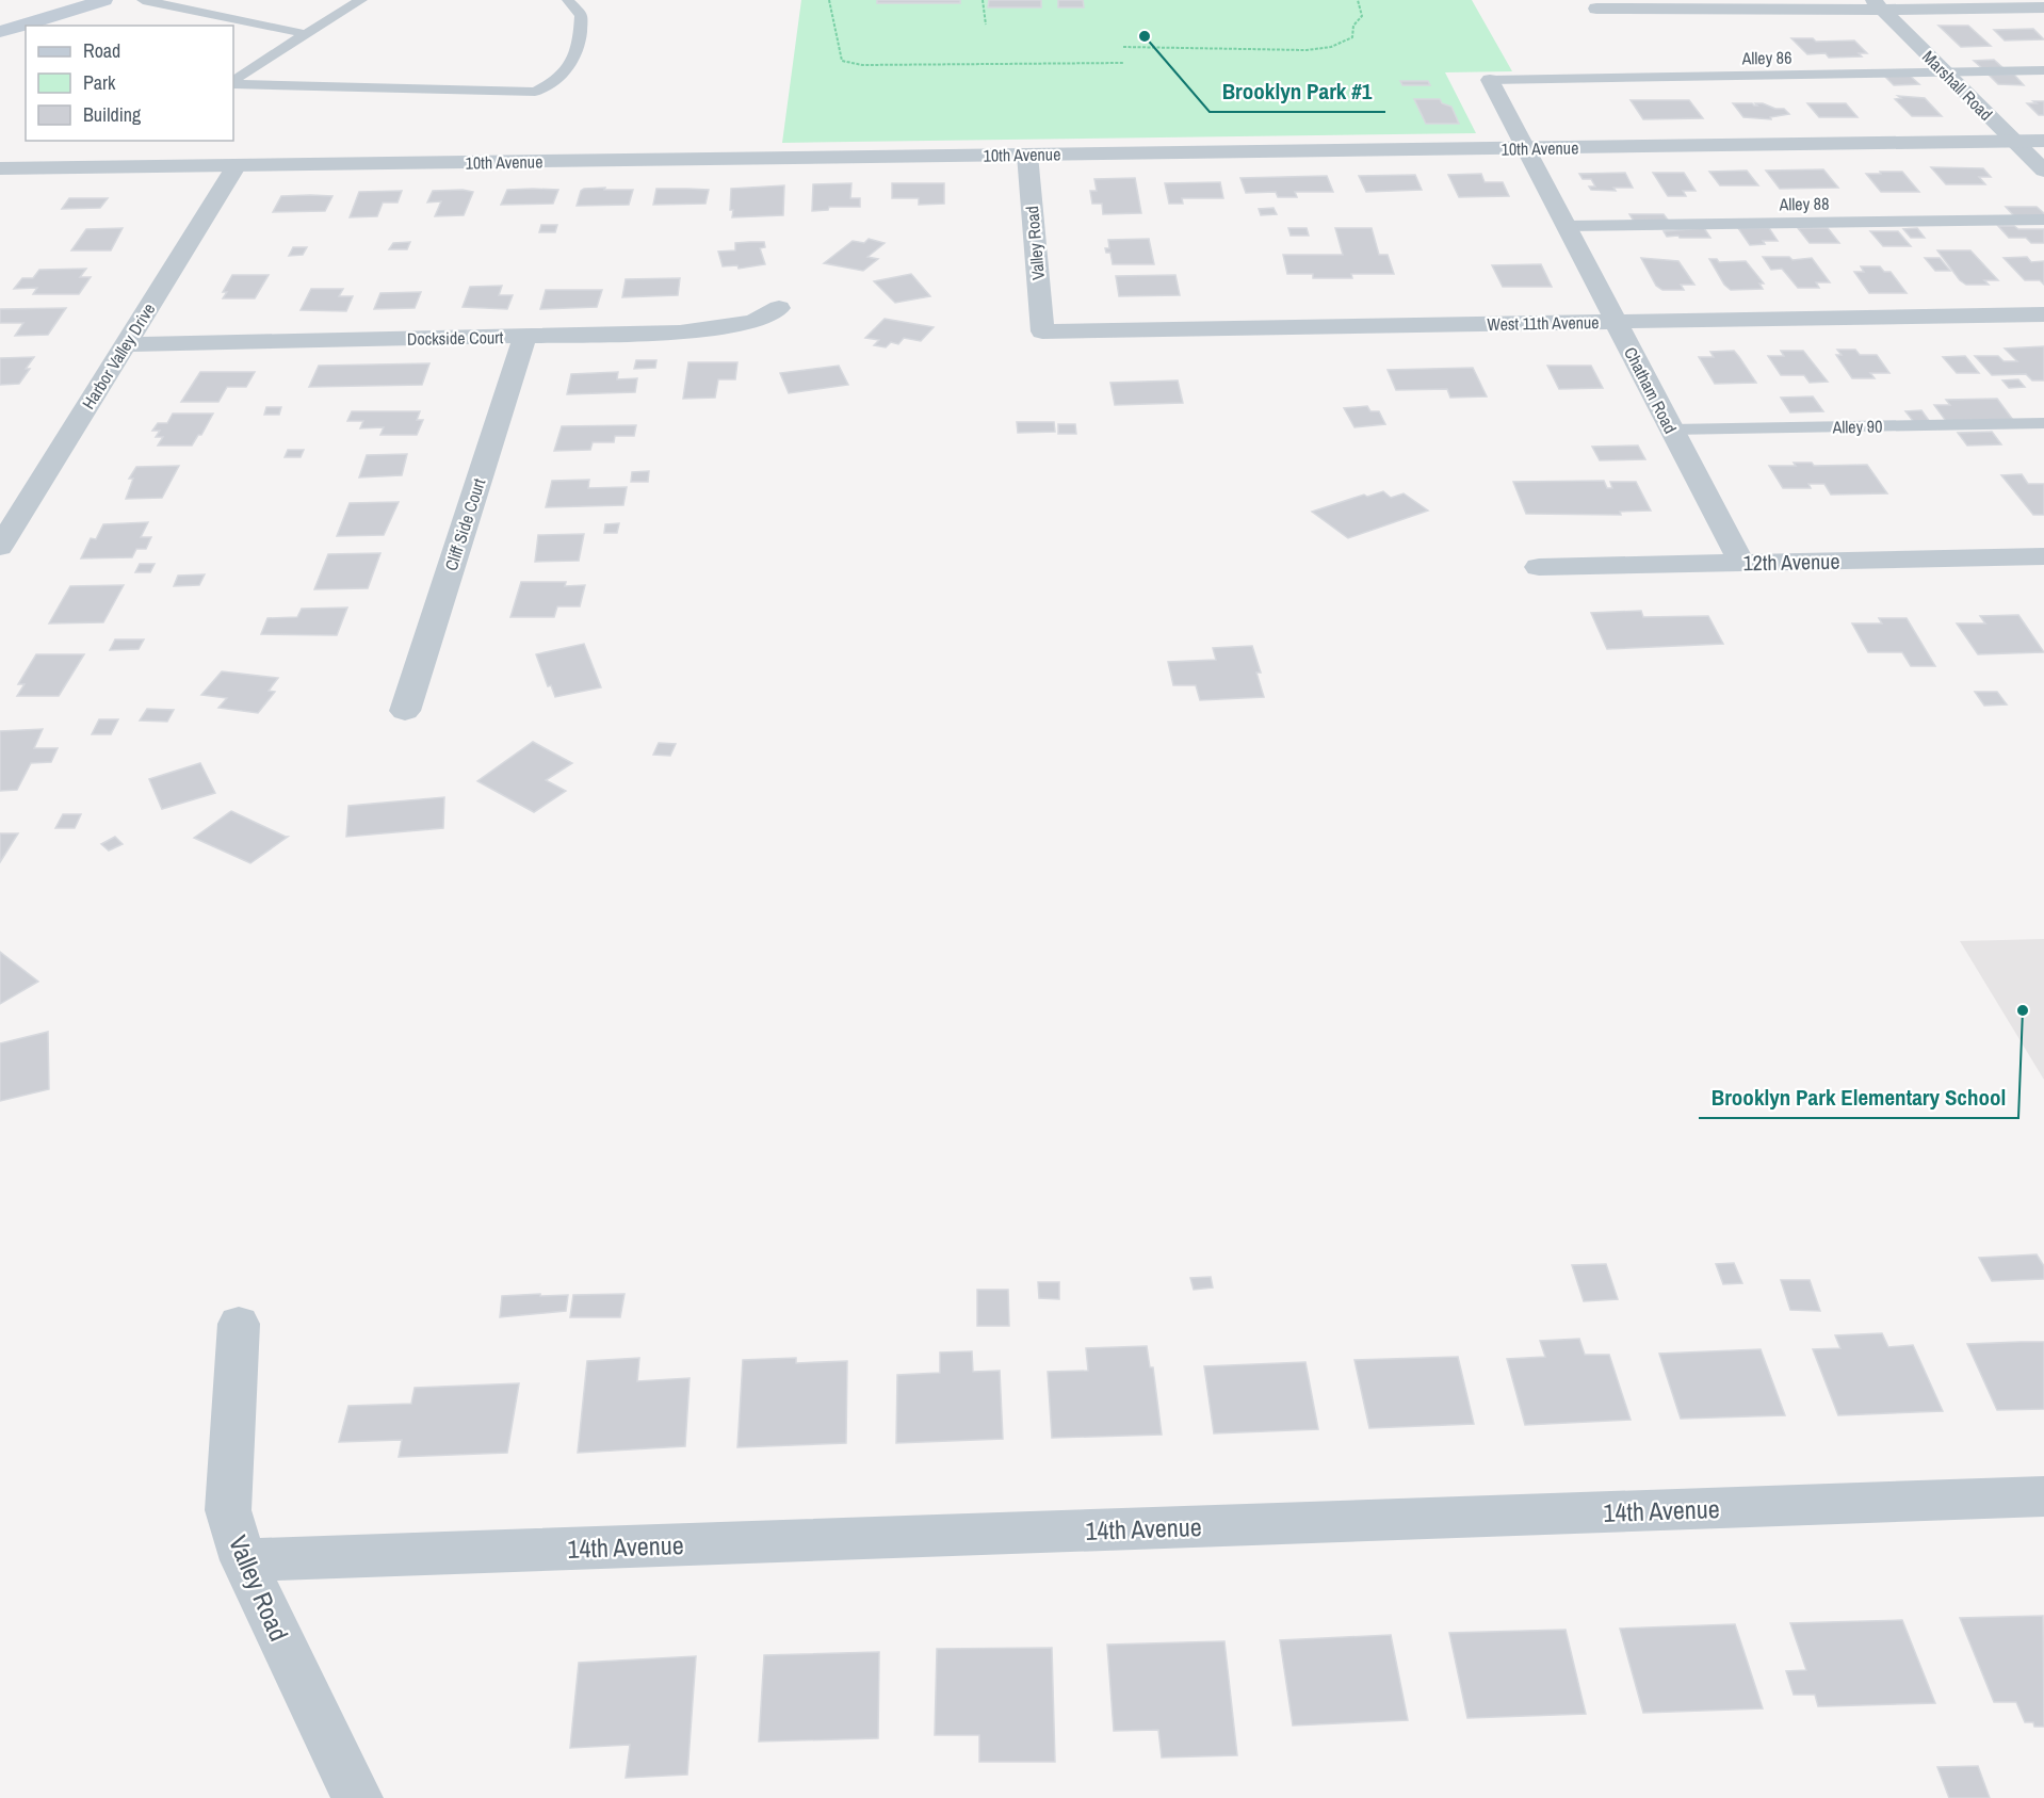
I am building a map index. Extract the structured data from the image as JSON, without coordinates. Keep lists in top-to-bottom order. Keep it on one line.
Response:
{"streets":{"street":["Marshall Road","10th Avenue","Valley Road","West 11th Avenue","Dockside Court","Harbor Valley Drive","Chatham Road","Cliff Side Court","12th Avenue","14th Avenue"],"lane":["Alley 86","Alley 88","Alley 90"]},"crossings":[["Alley 86","Marshall Road"],["Alley 86","Chatham Road"],["Marshall Road","10th Avenue"],["10th Avenue","Valley Road"],["10th Avenue","Harbor Valley Drive"],["10th Avenue","Chatham Road"],["Alley 88","Chatham Road"],["Valley Road","West 11th Avenue"],["Valley Road","14th Avenue"],["West 11th Avenue","Chatham Road"],["Dockside Court","Harbor Valley Drive"],["Dockside Court","Cliff Side Court"],["Chatham Road","Alley 90"],["Chatham Road","12th Avenue"]],"places":["Brooklyn Park #1","Brooklyn Park Elementary School"],"legend":["Road","Park","Building"]}
